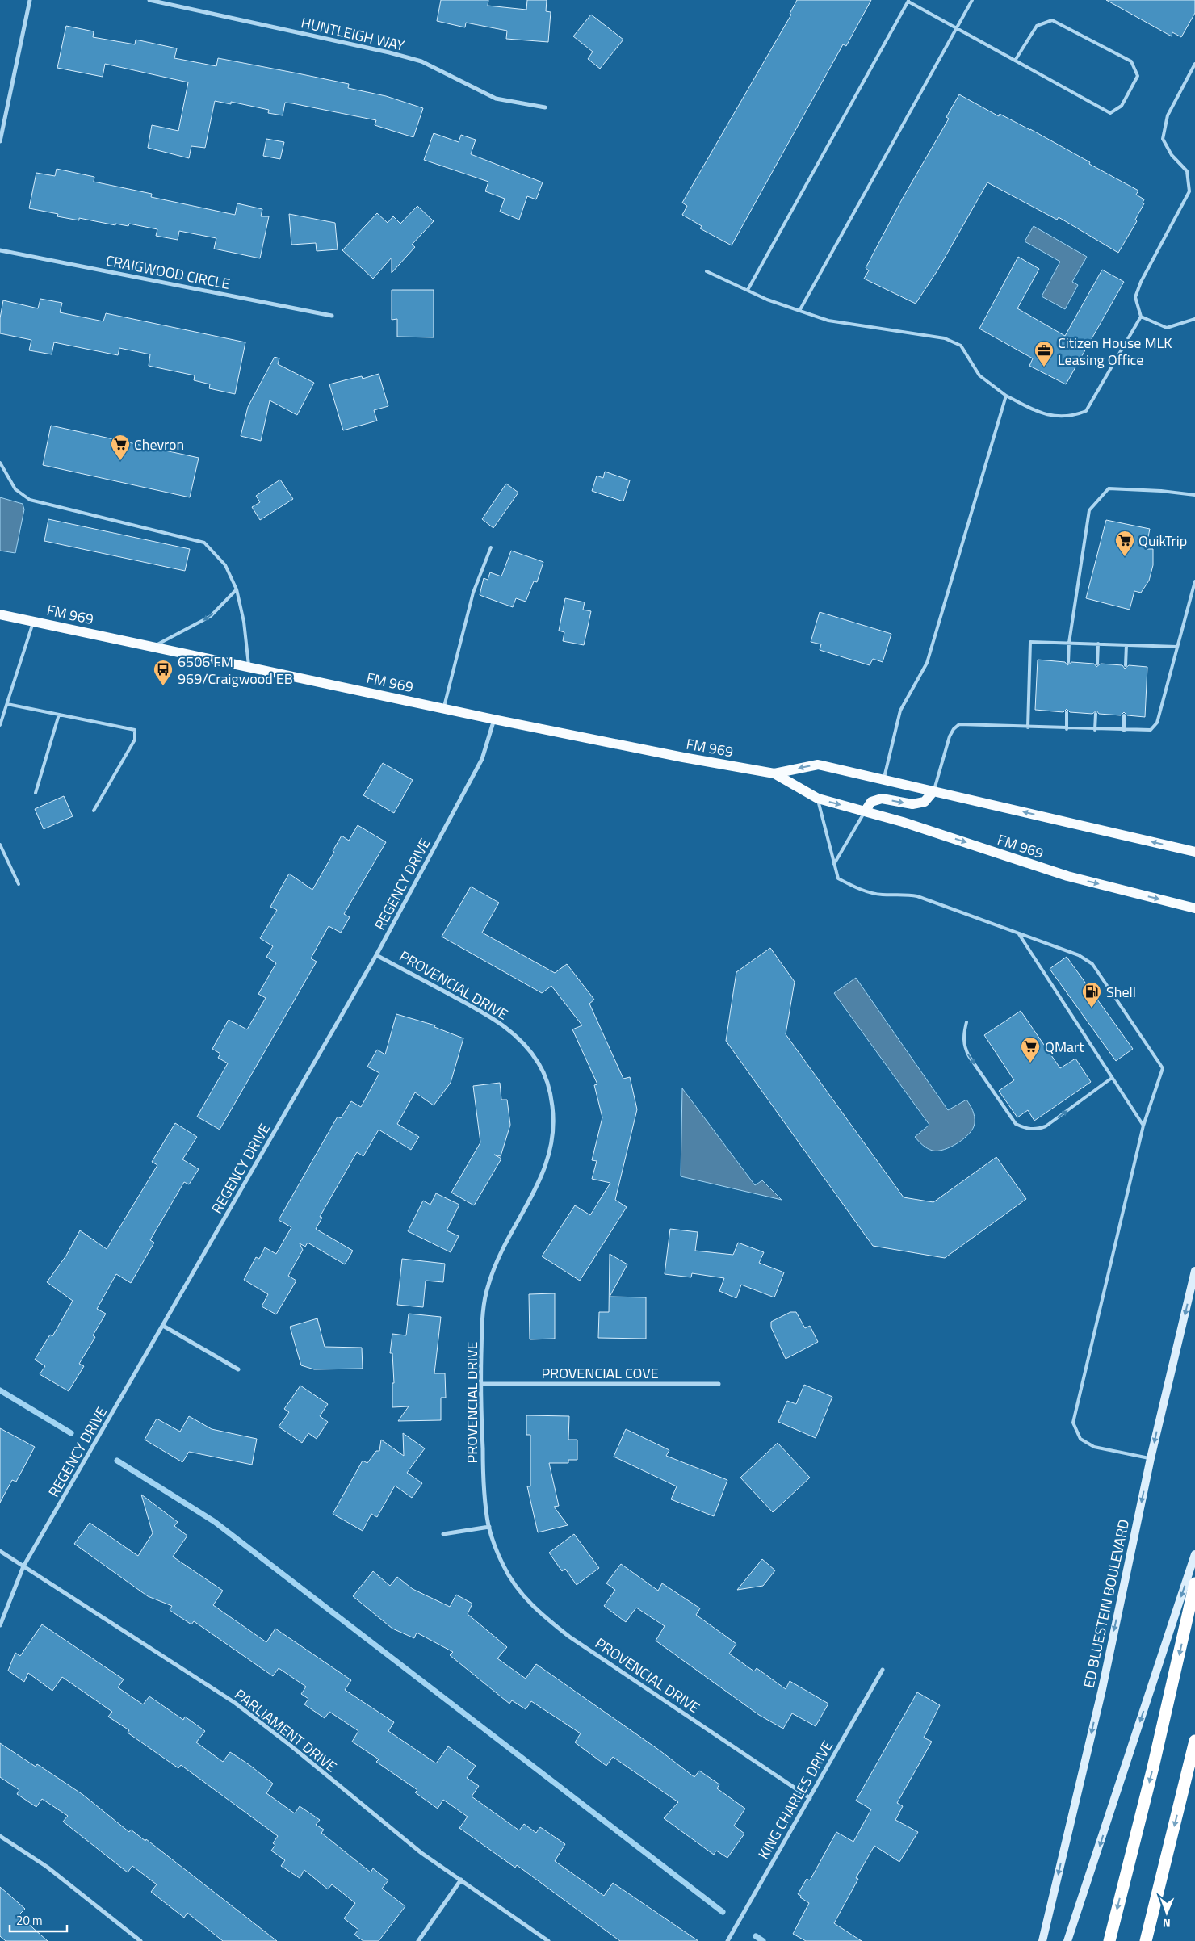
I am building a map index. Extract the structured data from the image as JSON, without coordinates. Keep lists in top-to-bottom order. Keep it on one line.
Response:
{"streets":{"main road":["FM 969","ED BLUESTEIN BOULEVARD"],"street":["HUNTLEIGH WAY","CRAIGWOOD CIRCLE","REGENCY DRIVE","PROVENCIAL DRIVE","PROVENCIAL COVE","PARLIAMENT DRIVE","KING CHARLES DRIVE"]},"crossings":[["FM 969","REGENCY DRIVE"],["REGENCY DRIVE","PROVENCIAL DRIVE"],["REGENCY DRIVE","PARLIAMENT DRIVE"],["PROVENCIAL DRIVE","PROVENCIAL COVE"],["PROVENCIAL DRIVE","KING CHARLES DRIVE"]],"places":{"office":["Citizen House MLK Leasing Office"],"supermarket":["Chevron","QuikTrip","QMart"],"bus stop":["6506 FM 969/Craigwood EB"],"fuel station":["Shell"]},"scale_bar":"20 m","north":"bottom"}
